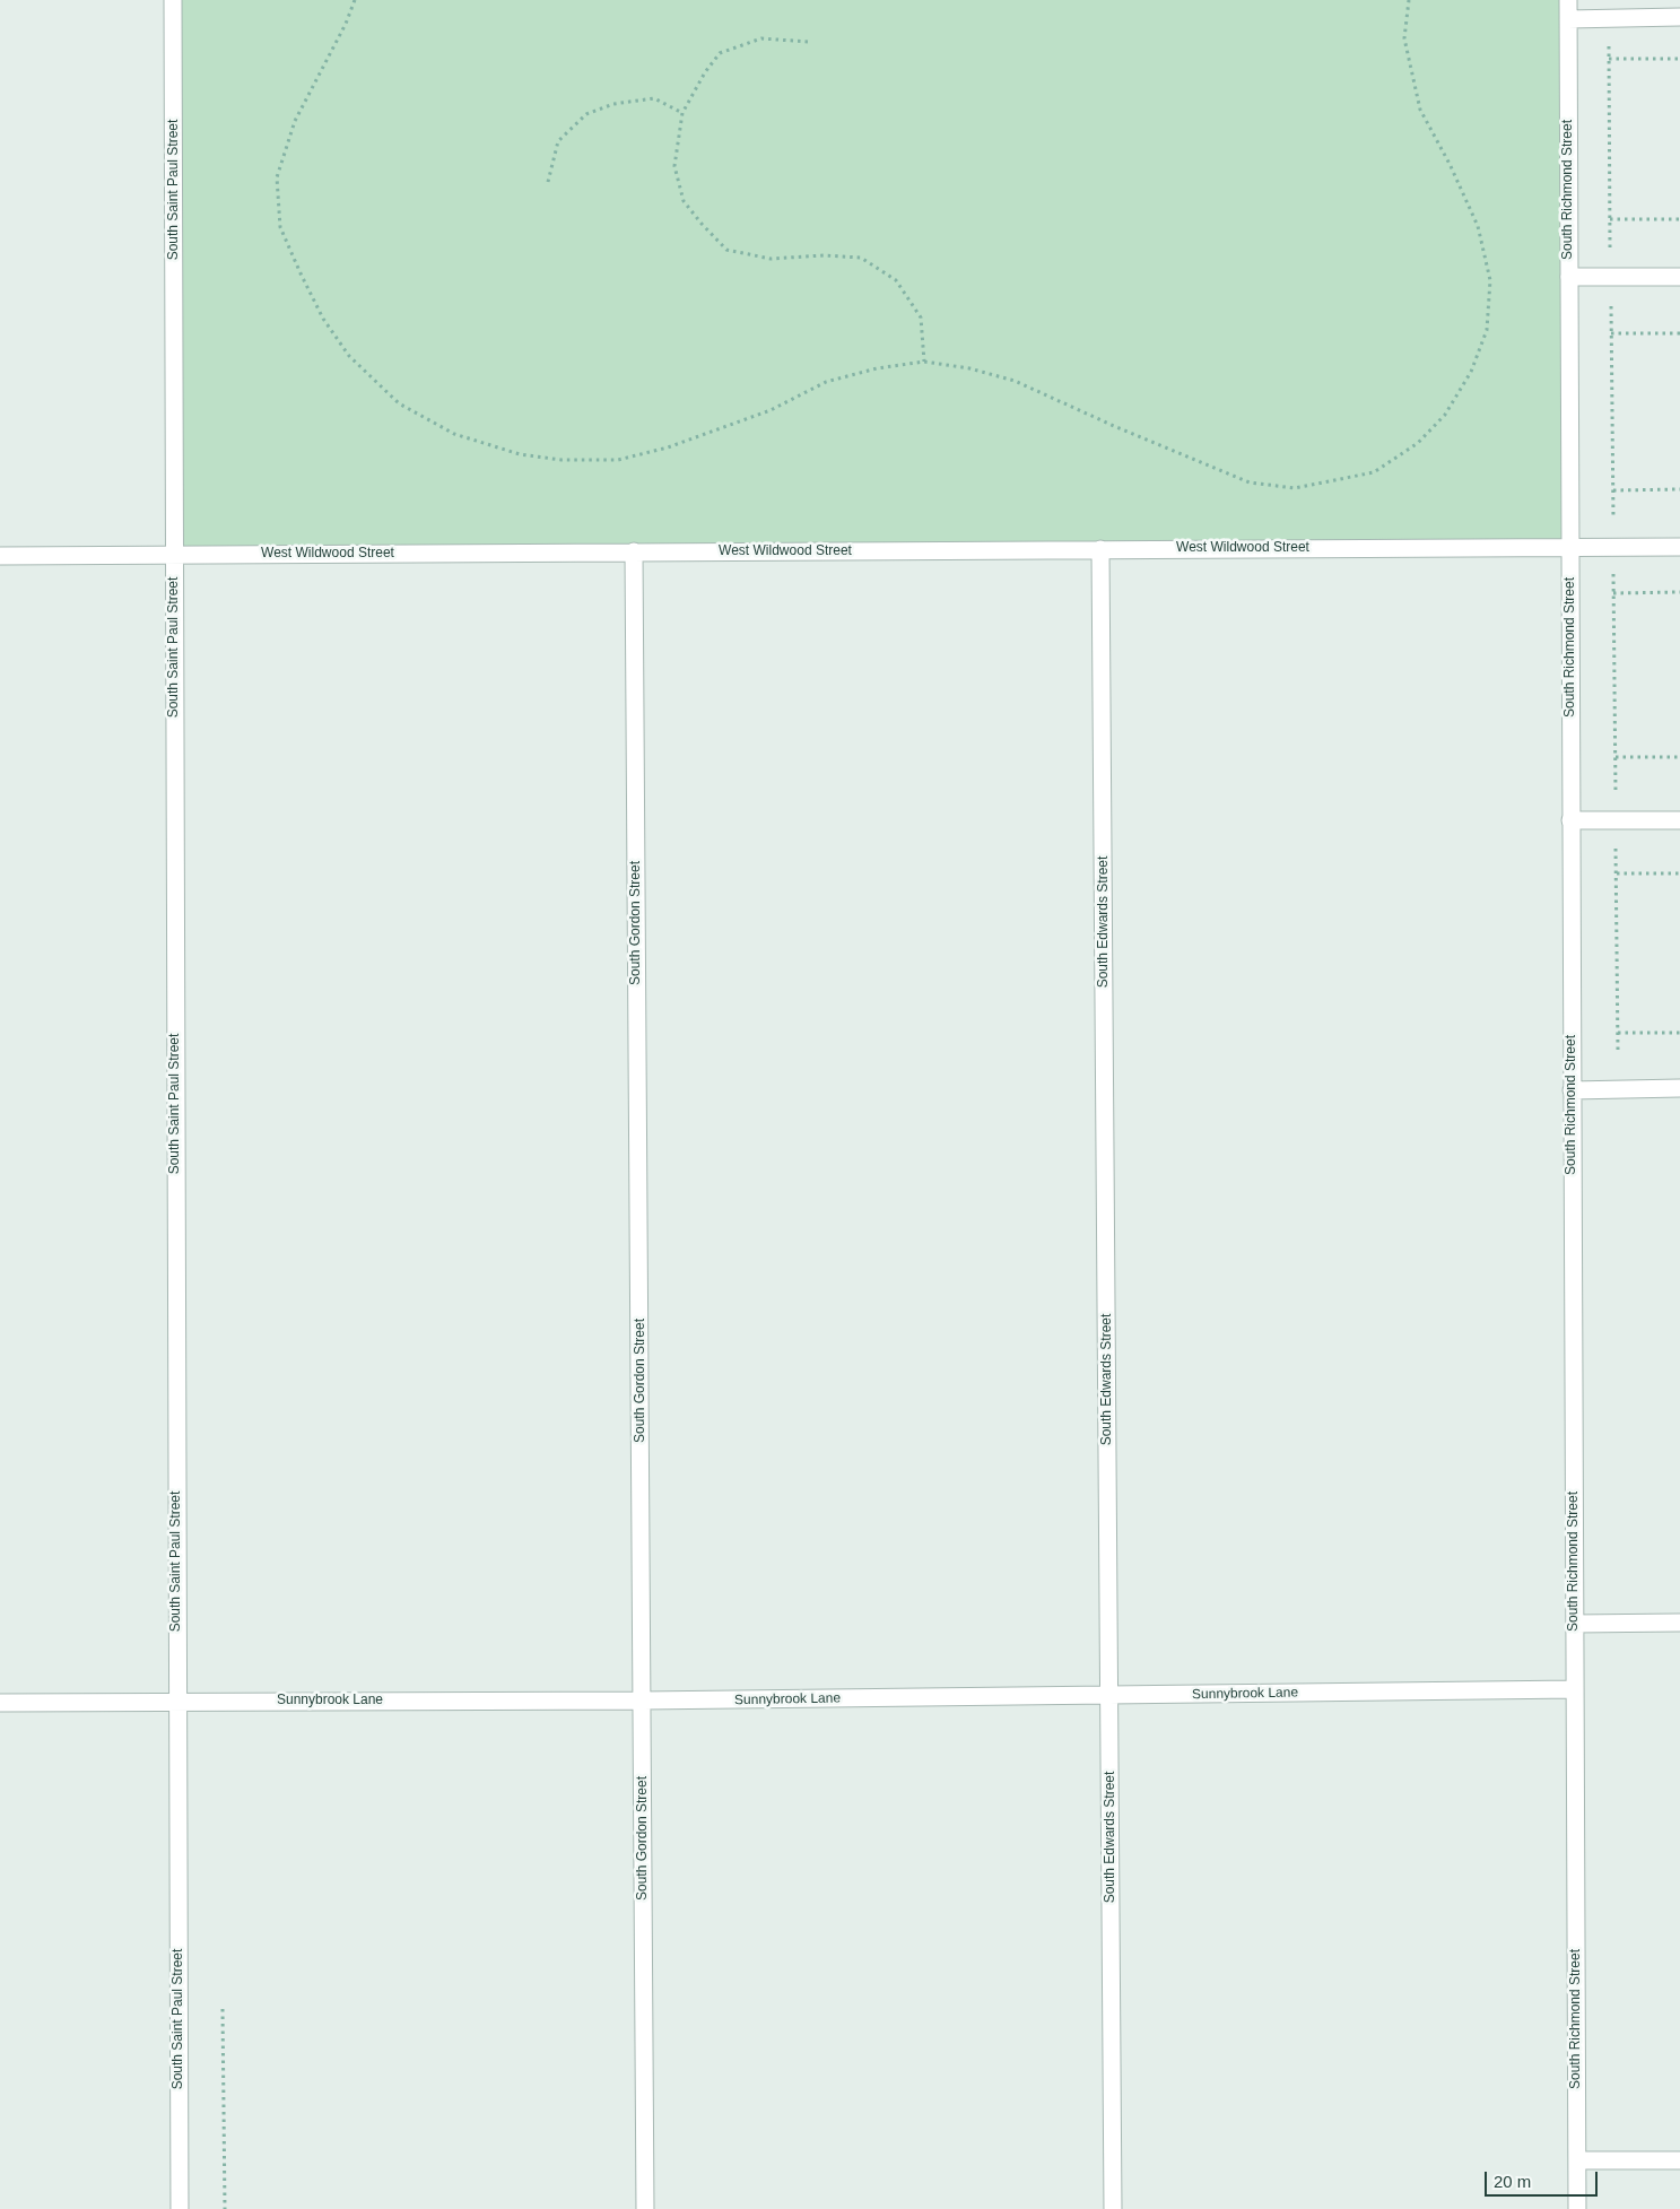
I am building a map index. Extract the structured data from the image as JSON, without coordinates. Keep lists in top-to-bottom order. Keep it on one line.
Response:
{"streets":{"street":["South Saint Paul Street","South Richmond Street","West Wildwood Street","South Edwards Street","South Gordon Street","Sunnybrook Lane"]},"crossings":[["South Saint Paul Street","West Wildwood Street"],["South Saint Paul Street","Sunnybrook Lane"],["South Richmond Street","West Wildwood Street"],["South Richmond Street","Sunnybrook Lane"],["West Wildwood Street","South Edwards Street"],["West Wildwood Street","South Gordon Street"],["South Edwards Street","Sunnybrook Lane"],["South Gordon Street","Sunnybrook Lane"]],"scale_bar":"20 m"}
